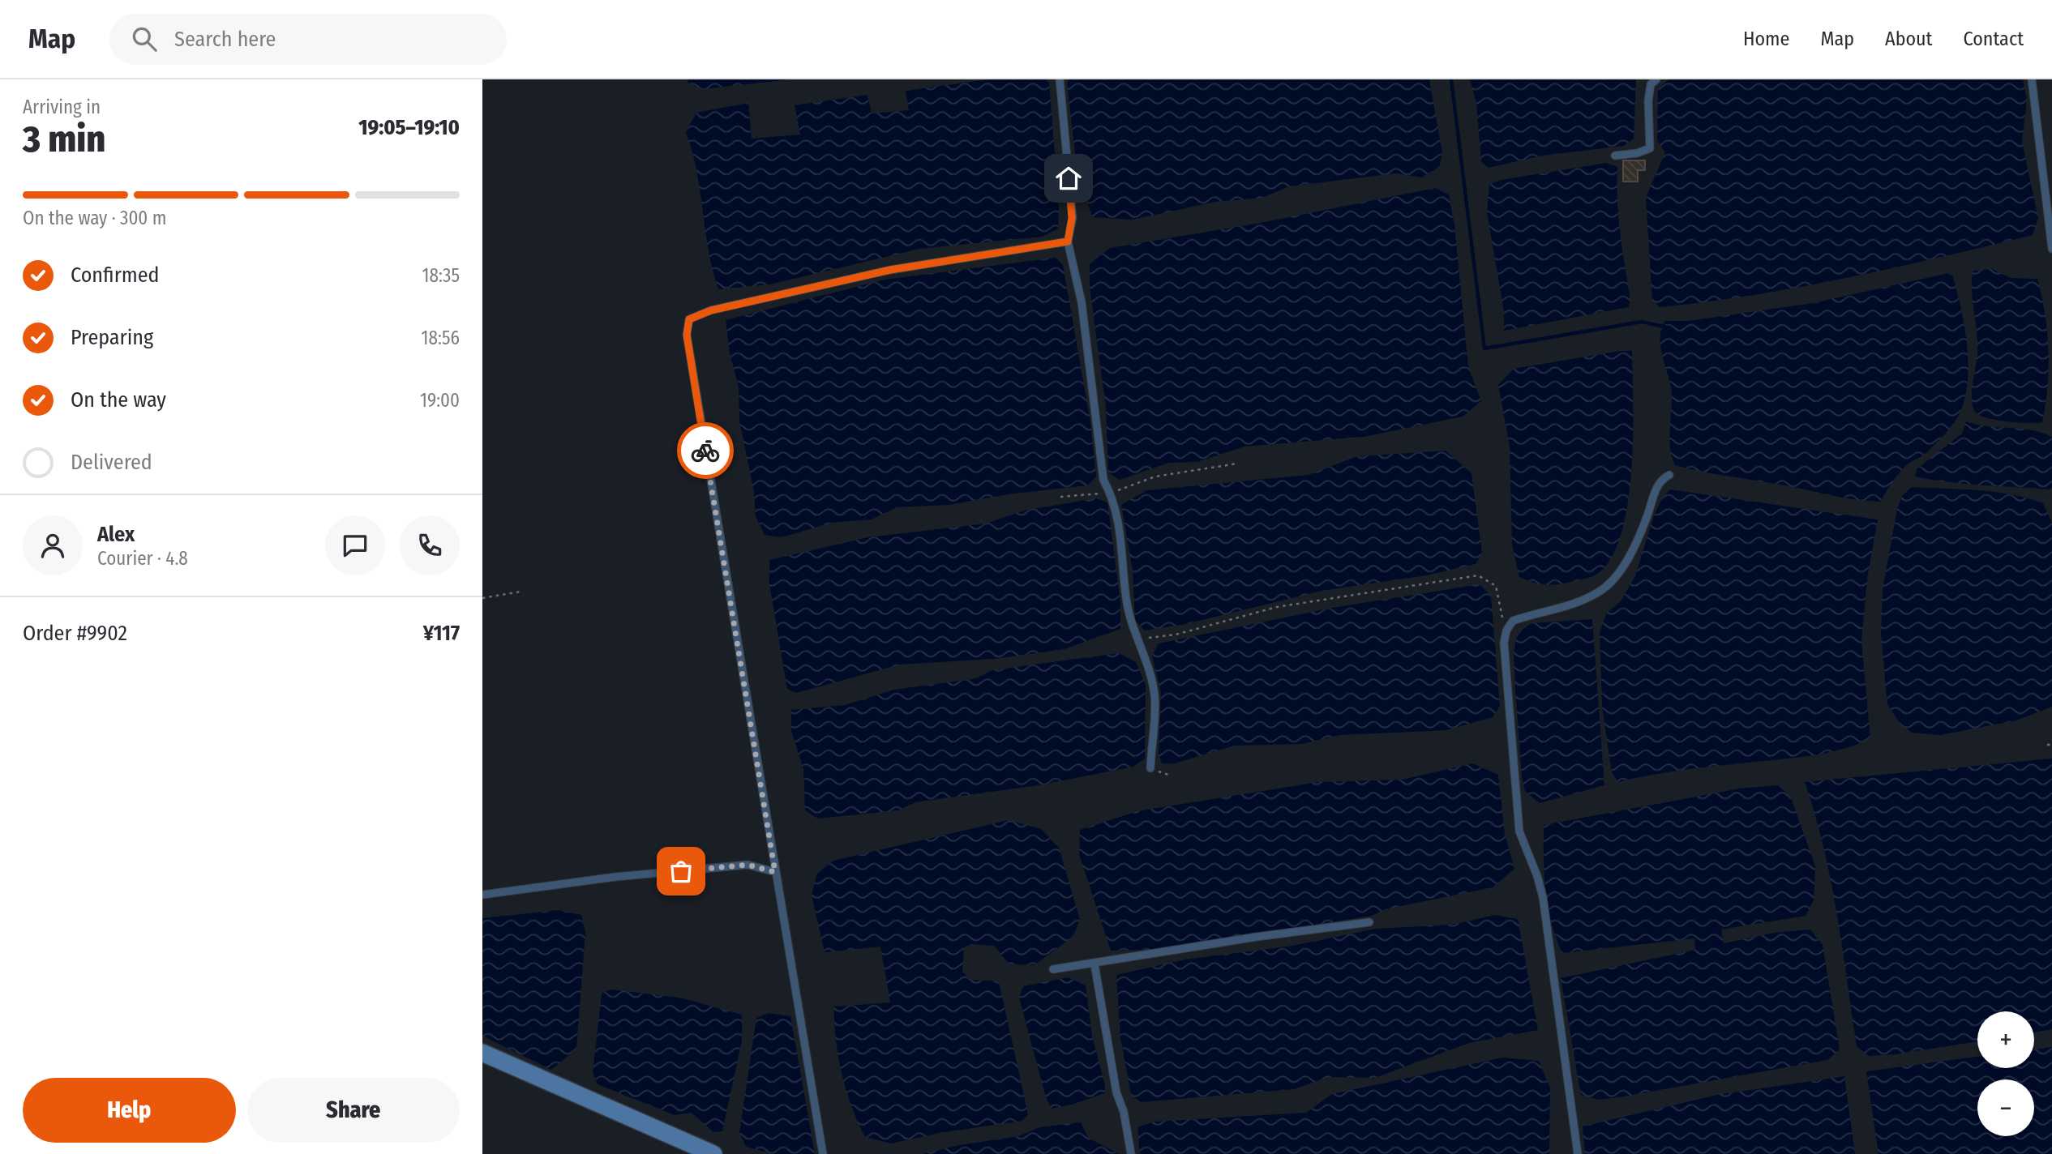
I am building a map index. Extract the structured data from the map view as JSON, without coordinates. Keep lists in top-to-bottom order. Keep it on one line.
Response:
{"page":{"header":"Map","search":"Search here","nav":["Home","Map","About","Contact"],"heading":["3 min","Arriving in","19:05–19:10"],"panel":["Alex","Courier · 4.8","Order #9902","¥117"],"bar":"On the way · 300 m","list":[["Confirmed","18:35"],["Preparing","18:56"],["On the way","19:00"],"Delivered"],"map_buttons":["+","−"],"buttons":["Help","Share"]}}
